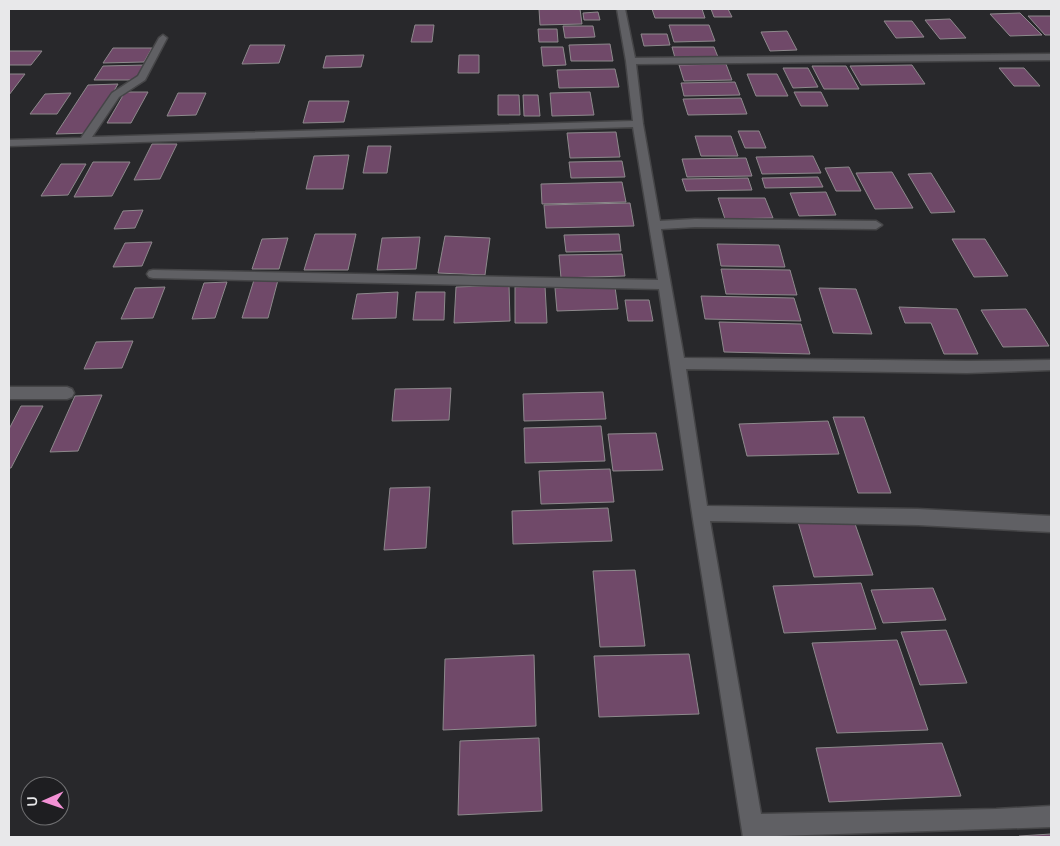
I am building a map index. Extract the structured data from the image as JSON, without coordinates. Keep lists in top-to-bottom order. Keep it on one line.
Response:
{"north":"left"}
